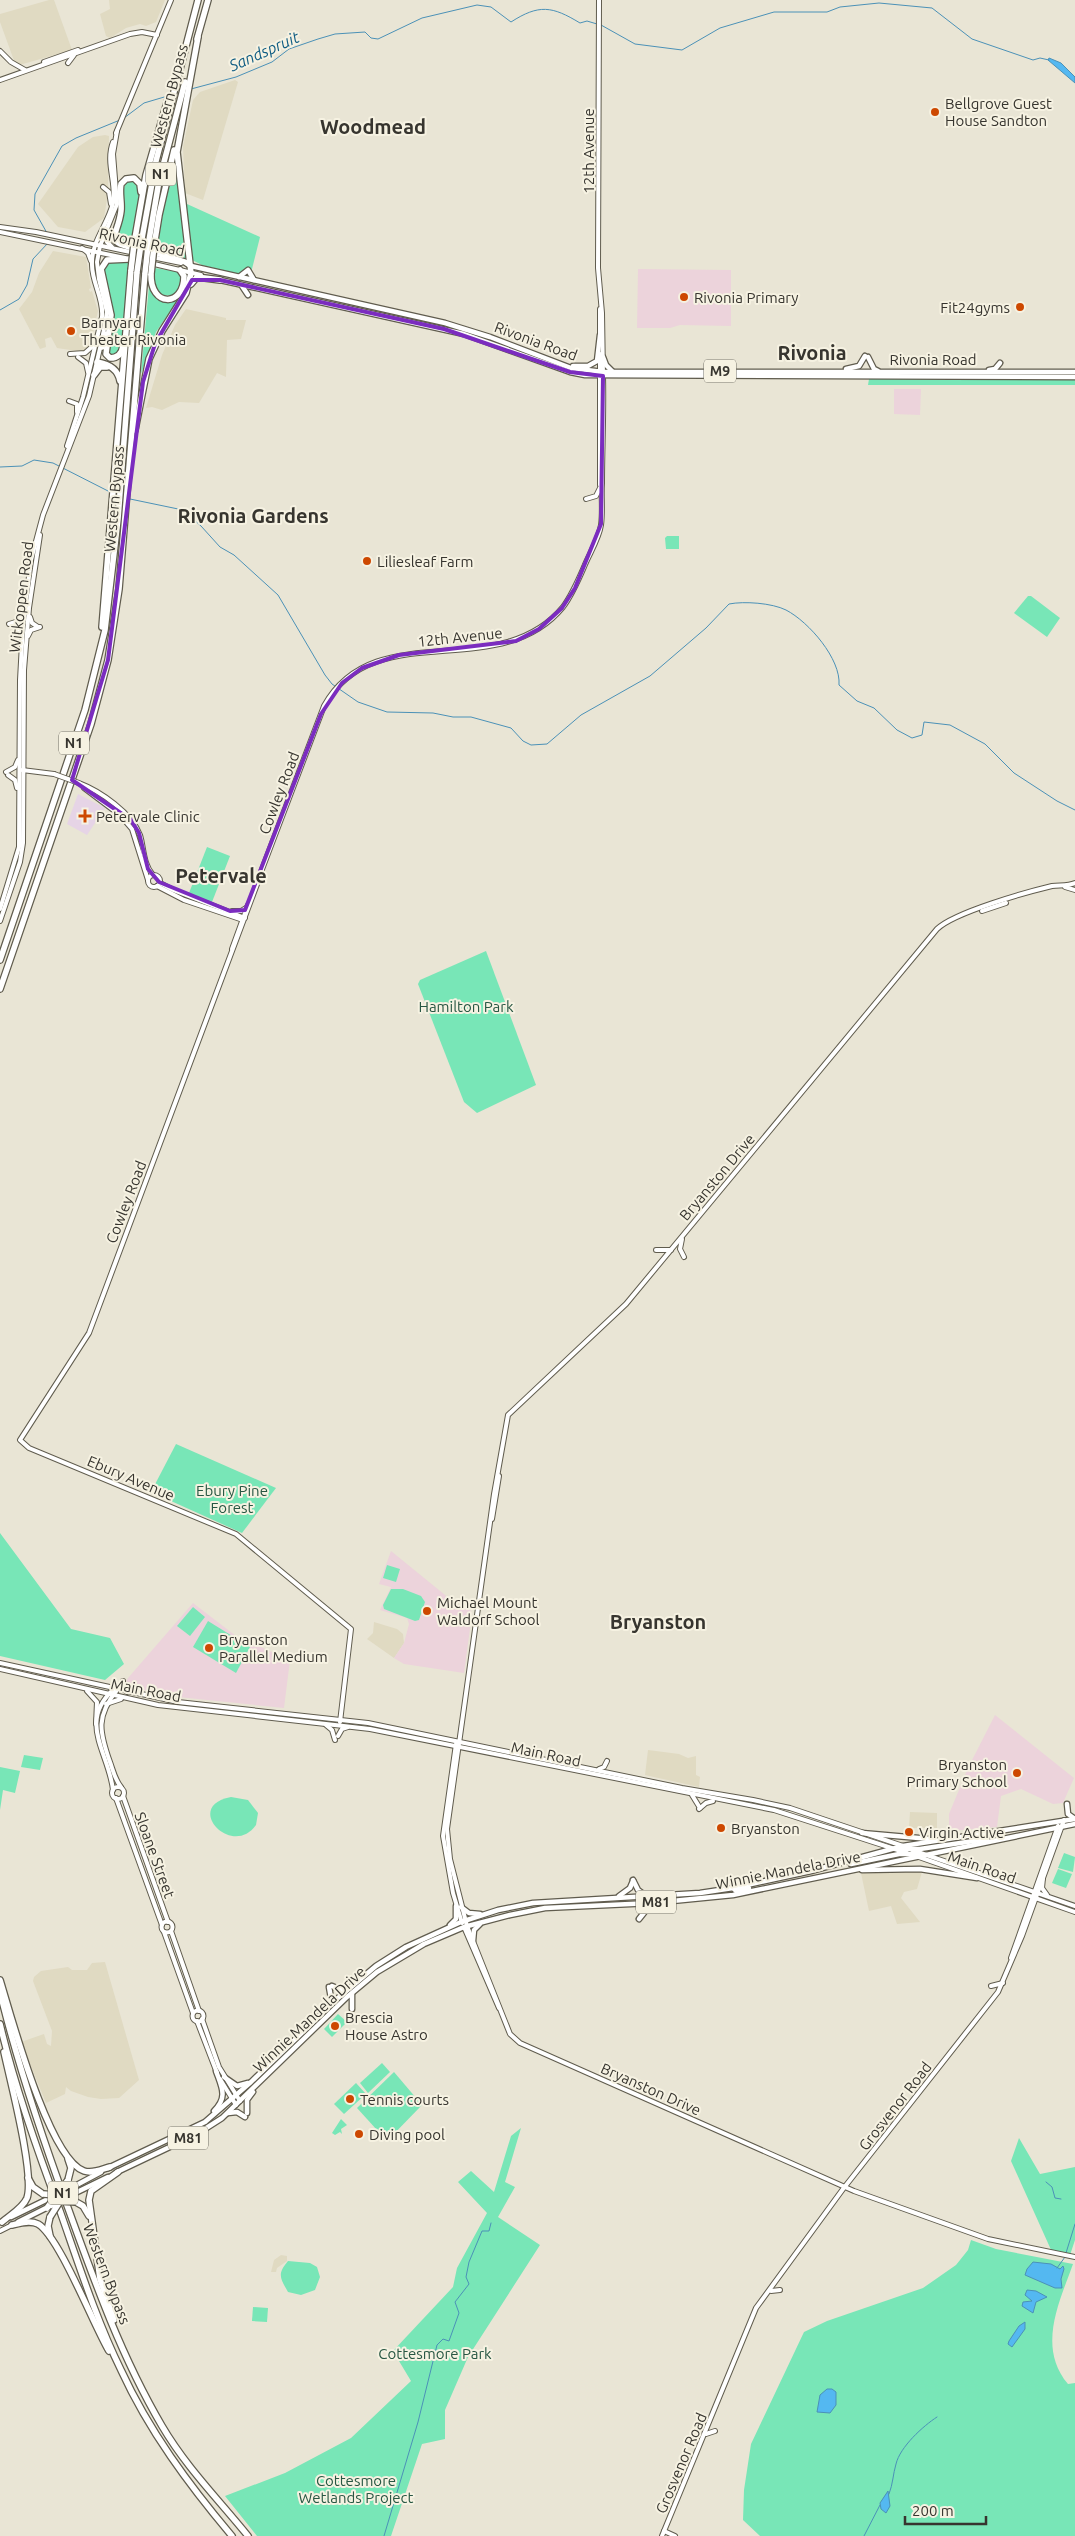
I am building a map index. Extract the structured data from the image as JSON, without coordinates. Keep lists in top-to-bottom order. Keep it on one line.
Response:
{"streets":{"highway":["Western Bypass","N1"],"main road":["12th Avenue","Rivonia Road","M9","Witkoppen Road","Cowley Road","Bryanston Drive","Ebury Avenue","Main Road","Sloane Street","Winnie Mandela Drive","M81","Grosvenor Road"]},"crossings":[["12th Avenue","Rivonia Road"],["12th Avenue","Cowley Road"],["Rivonia Road","Witkoppen Road"],["Cowley Road","Ebury Avenue"],["Bryanston Drive","Main Road"],["Bryanston Drive","Winnie Mandela Drive"],["Bryanston Drive","Grosvenor Road"],["Ebury Avenue","Main Road"],["Main Road","Winnie Mandela Drive"],["Main Road","Grosvenor Road"],["Winnie Mandela Drive","Grosvenor Road"]],"districts":["Woodmead","Rivonia","Rivonia Gardens","Petervale","Bryanston"],"water":["Sandspruit"],"parks":["Hamilton Park","Ebury Pine Forest","Cottesmore Park","Cottesmore Wetlands Project"],"places":{"other":["Bellgrove Guest House Sandton","Rivonia Primary","Fit24gyms","Barnyard Theater Rivonia","Liliesleaf Farm","Michael Mount Waldorf School","Bryanston Parallel Medium","Bryanston Primary School","Bryanston","Virgin Active","Brescia House Astro","Tennis courts","Diving pool"],"health":["Petervale Clinic"]},"scale_bar":"200 m"}
